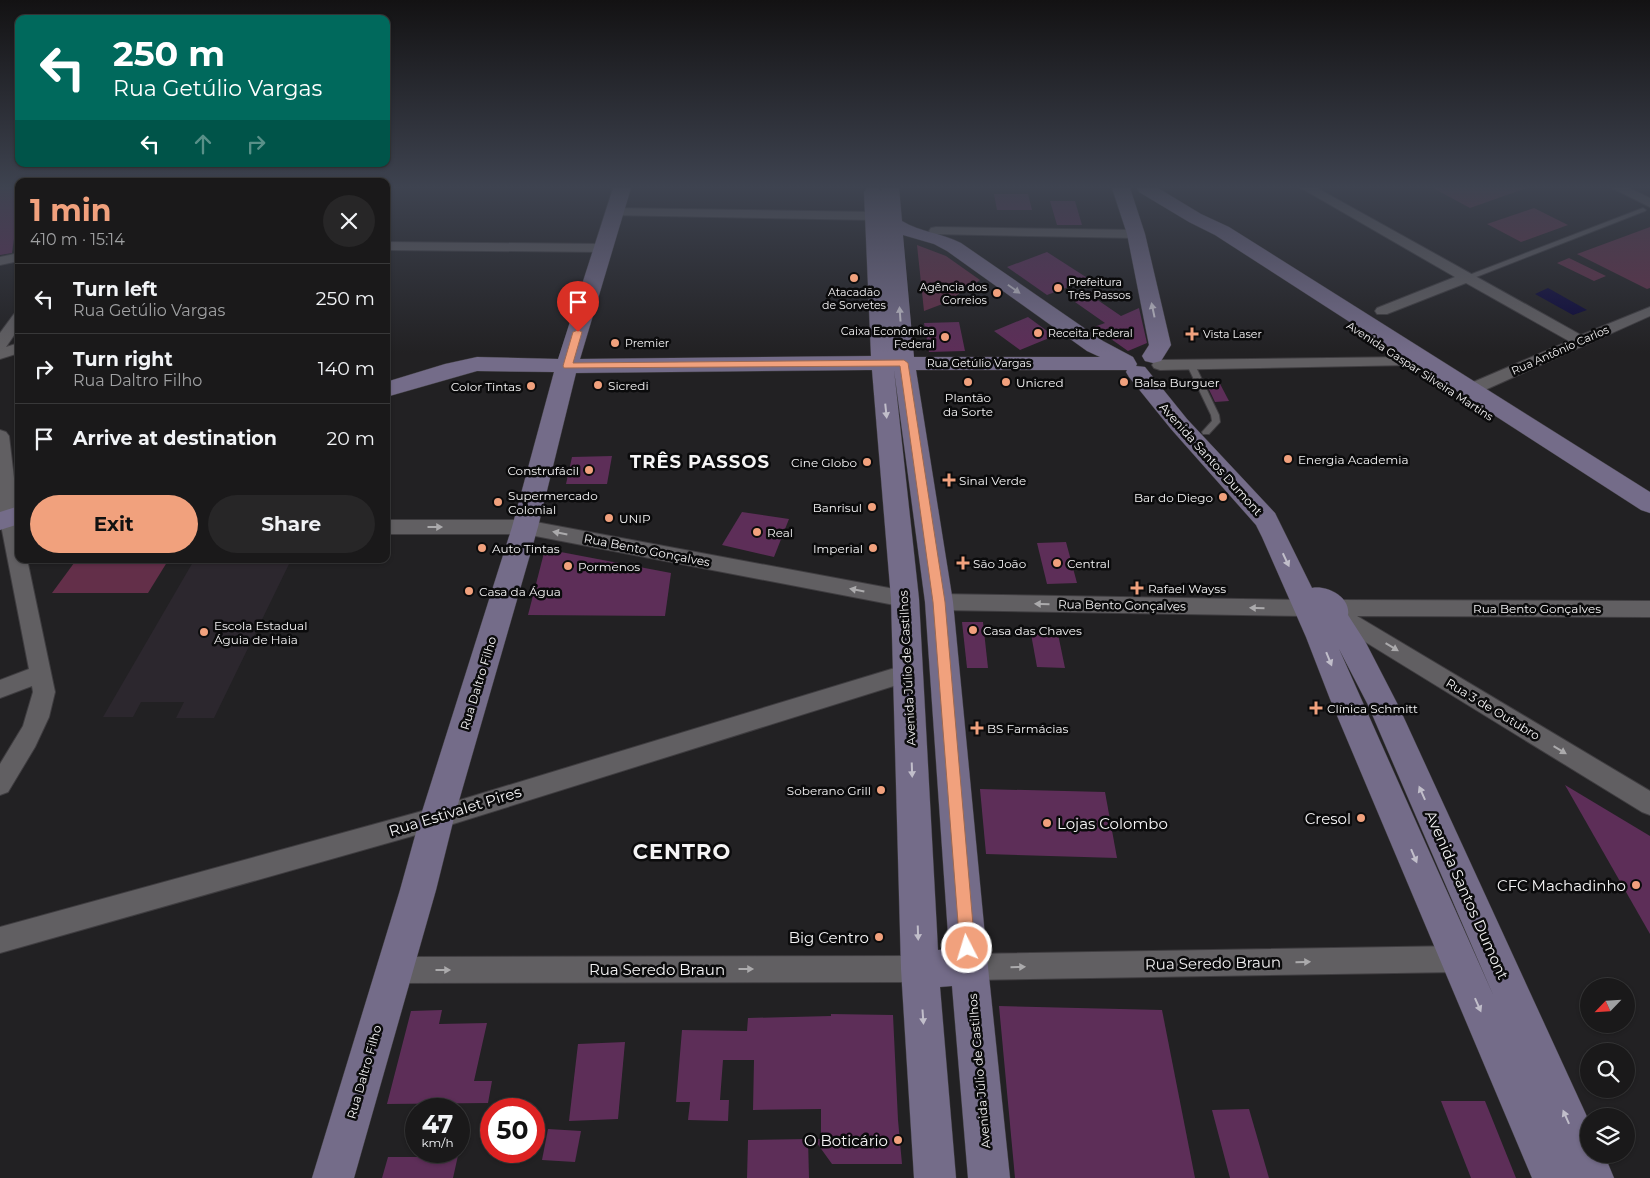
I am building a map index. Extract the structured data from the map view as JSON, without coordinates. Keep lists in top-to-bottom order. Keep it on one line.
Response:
{"streets":{"street":["Rua Antônio Carlos","Rua Getúlio Vargas","Avenida Gaspar Silveira Martins","Avenida Santos Dumont","Rua Bento Gonçalves","Avenida Júlio de Castilhos","Rua Daltro Filho","Rua 3 de Outubro","Rua Estivalet Pires","Rua Seredo Braun"]},"crossings":[["Rua Antônio Carlos","Avenida Gaspar Silveira Martins"],["Rua Getúlio Vargas","Avenida Gaspar Silveira Martins"],["Rua Getúlio Vargas","Avenida Santos Dumont"],["Rua Getúlio Vargas","Avenida Júlio de Castilhos"],["Rua Getúlio Vargas","Rua Daltro Filho"],["Avenida Santos Dumont","Rua Bento Gonçalves"],["Avenida Santos Dumont","Rua 3 de Outubro"],["Avenida Santos Dumont","Rua Seredo Braun"],["Rua Bento Gonçalves","Avenida Júlio de Castilhos"],["Rua Bento Gonçalves","Rua Daltro Filho"],["Rua Bento Gonçalves","Rua 3 de Outubro"],["Avenida Júlio de Castilhos","Rua Estivalet Pires"],["Avenida Júlio de Castilhos","Rua Seredo Braun"],["Rua Daltro Filho","Rua Estivalet Pires"],["Rua Daltro Filho","Rua Seredo Braun"]],"one_way":["Rua 3 de Outubro","Rua Seredo Braun"],"districts":["TRÊS PASSOS","CENTRO"],"places":{"other":["Atacadão de Sorvetes","Prefeitura Três Passos","Agência dos Correios","Receita Federal","Caixa Econômica Federal","Premier","Plantão da Sorte","Unicred","Balsa Burguer","Sicredi","Color Tintas","Energia Academia","Cine Globo","Construfácil","Bar do Diego","Supermercado Colonial","Banrisul","UNIP","Real","Auto Tintas","Imperial","Central","Pormenos","Casa da Água","Casa das Chaves","Escola Estadual Águia de Haia","Soberano Grill","Cresol","Lojas Colombo","CFC Machadinho","Big Centro","O Boticário"],"health":["Vista Laser","Sinal Verde","São João","Rafael Wayss","Clínica Schmitt","BS Farmácias"]},"north":"bottom left","page":{"turn":["250 m","Rua Getúlio Vargas"],"heading":["1 min","410 m · 15:14"],"list":[{"name":"Turn left","note":"Rua Getúlio Vargas","value":"250 m"},{"name":"Turn right","note":"Rua Daltro Filho","value":"140 m"},{"name":"Arrive at destination","value":"20 m"}],"buttons":["Exit","Share"],"speed":"47 km/h","limit":"50"}}
